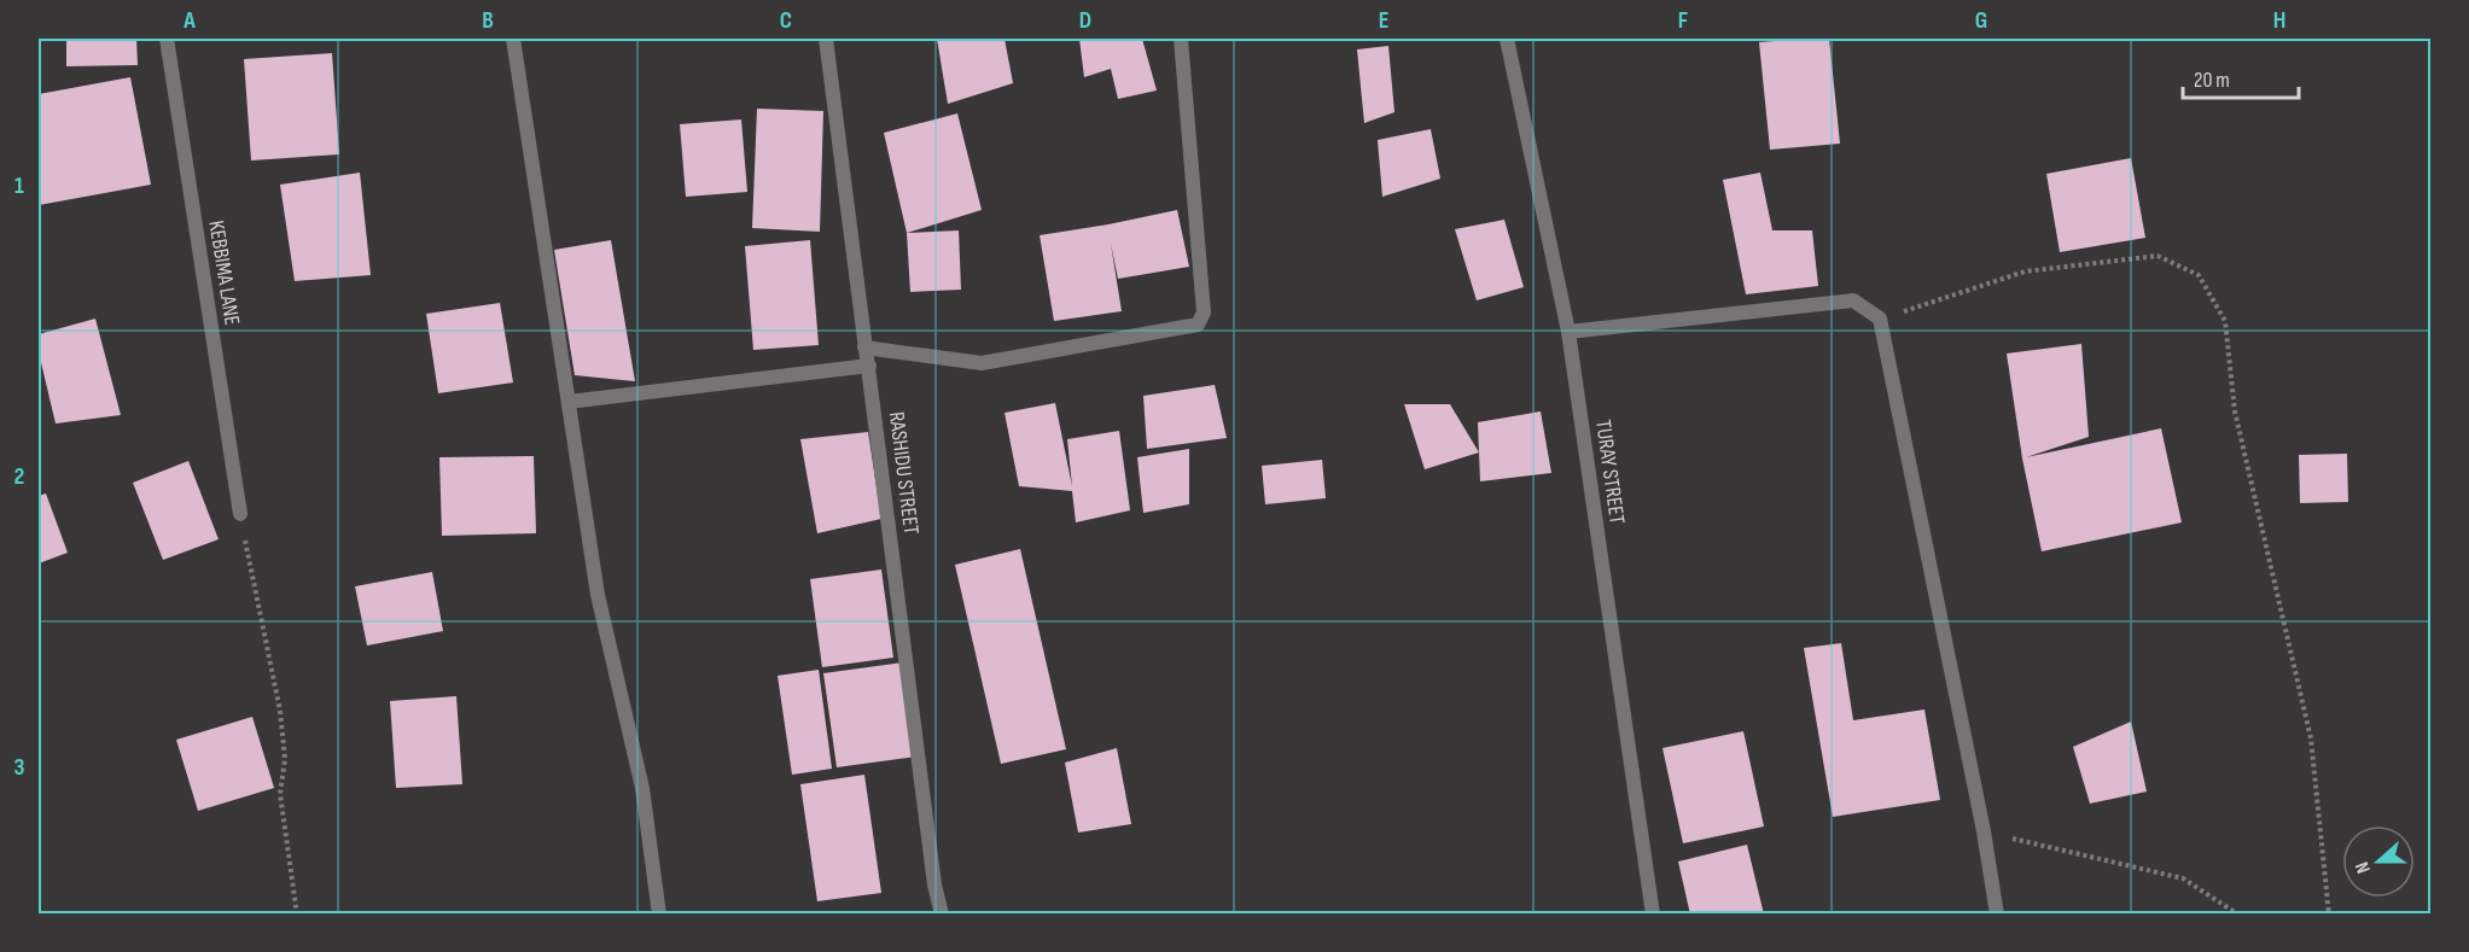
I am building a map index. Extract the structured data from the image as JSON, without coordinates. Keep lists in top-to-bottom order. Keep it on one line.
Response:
{"streets":{"street":["KEBBIMA LANE","TURAY STREET","RASHIDU STREET"]},"scale_bar":"20 m","north":"left","grid":{"columns":["A","B","C","D","E","F","G","H"],"rows":["1","2","3"]}}
